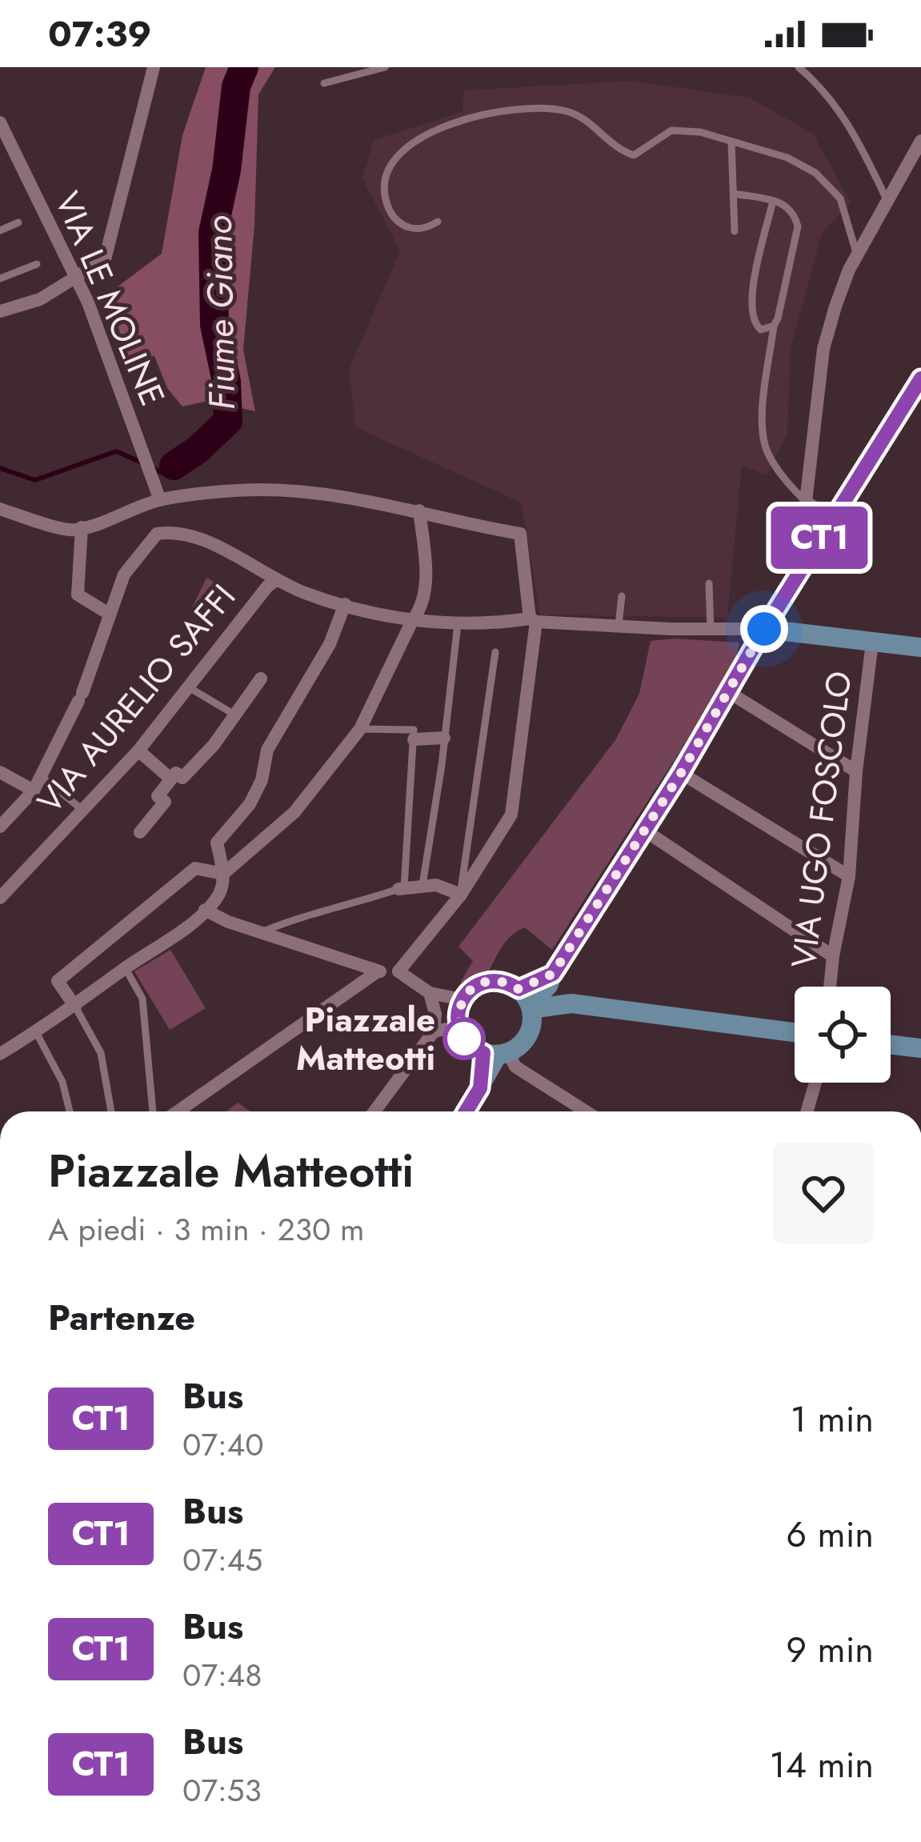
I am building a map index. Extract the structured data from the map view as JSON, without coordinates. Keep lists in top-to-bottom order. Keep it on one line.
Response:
{"streets":{"street":["VIA LE MOLINE","VIA AURELIO SAFFI","VIA UGO FOSCOLO"]},"water":["Fiume Giano"],"places":["Piazzale Matteotti"],"lines":["bus line CT1"],"page":{"status":"07:39","on_map":"CT1","heading":[["Piazzale Matteotti","A piedi · 3 min · 230 m"],"Partenze"],"list":[{"mark":"CT1","name":"Bus","note":"07:40","value":"1 min"},{"mark":"CT1","name":"Bus","note":"07:45","value":"6 min"},{"mark":"CT1","name":"Bus","note":"07:48","value":"9 min"},{"mark":"CT1","name":"Bus","note":"07:53","value":"14 min"}]}}
